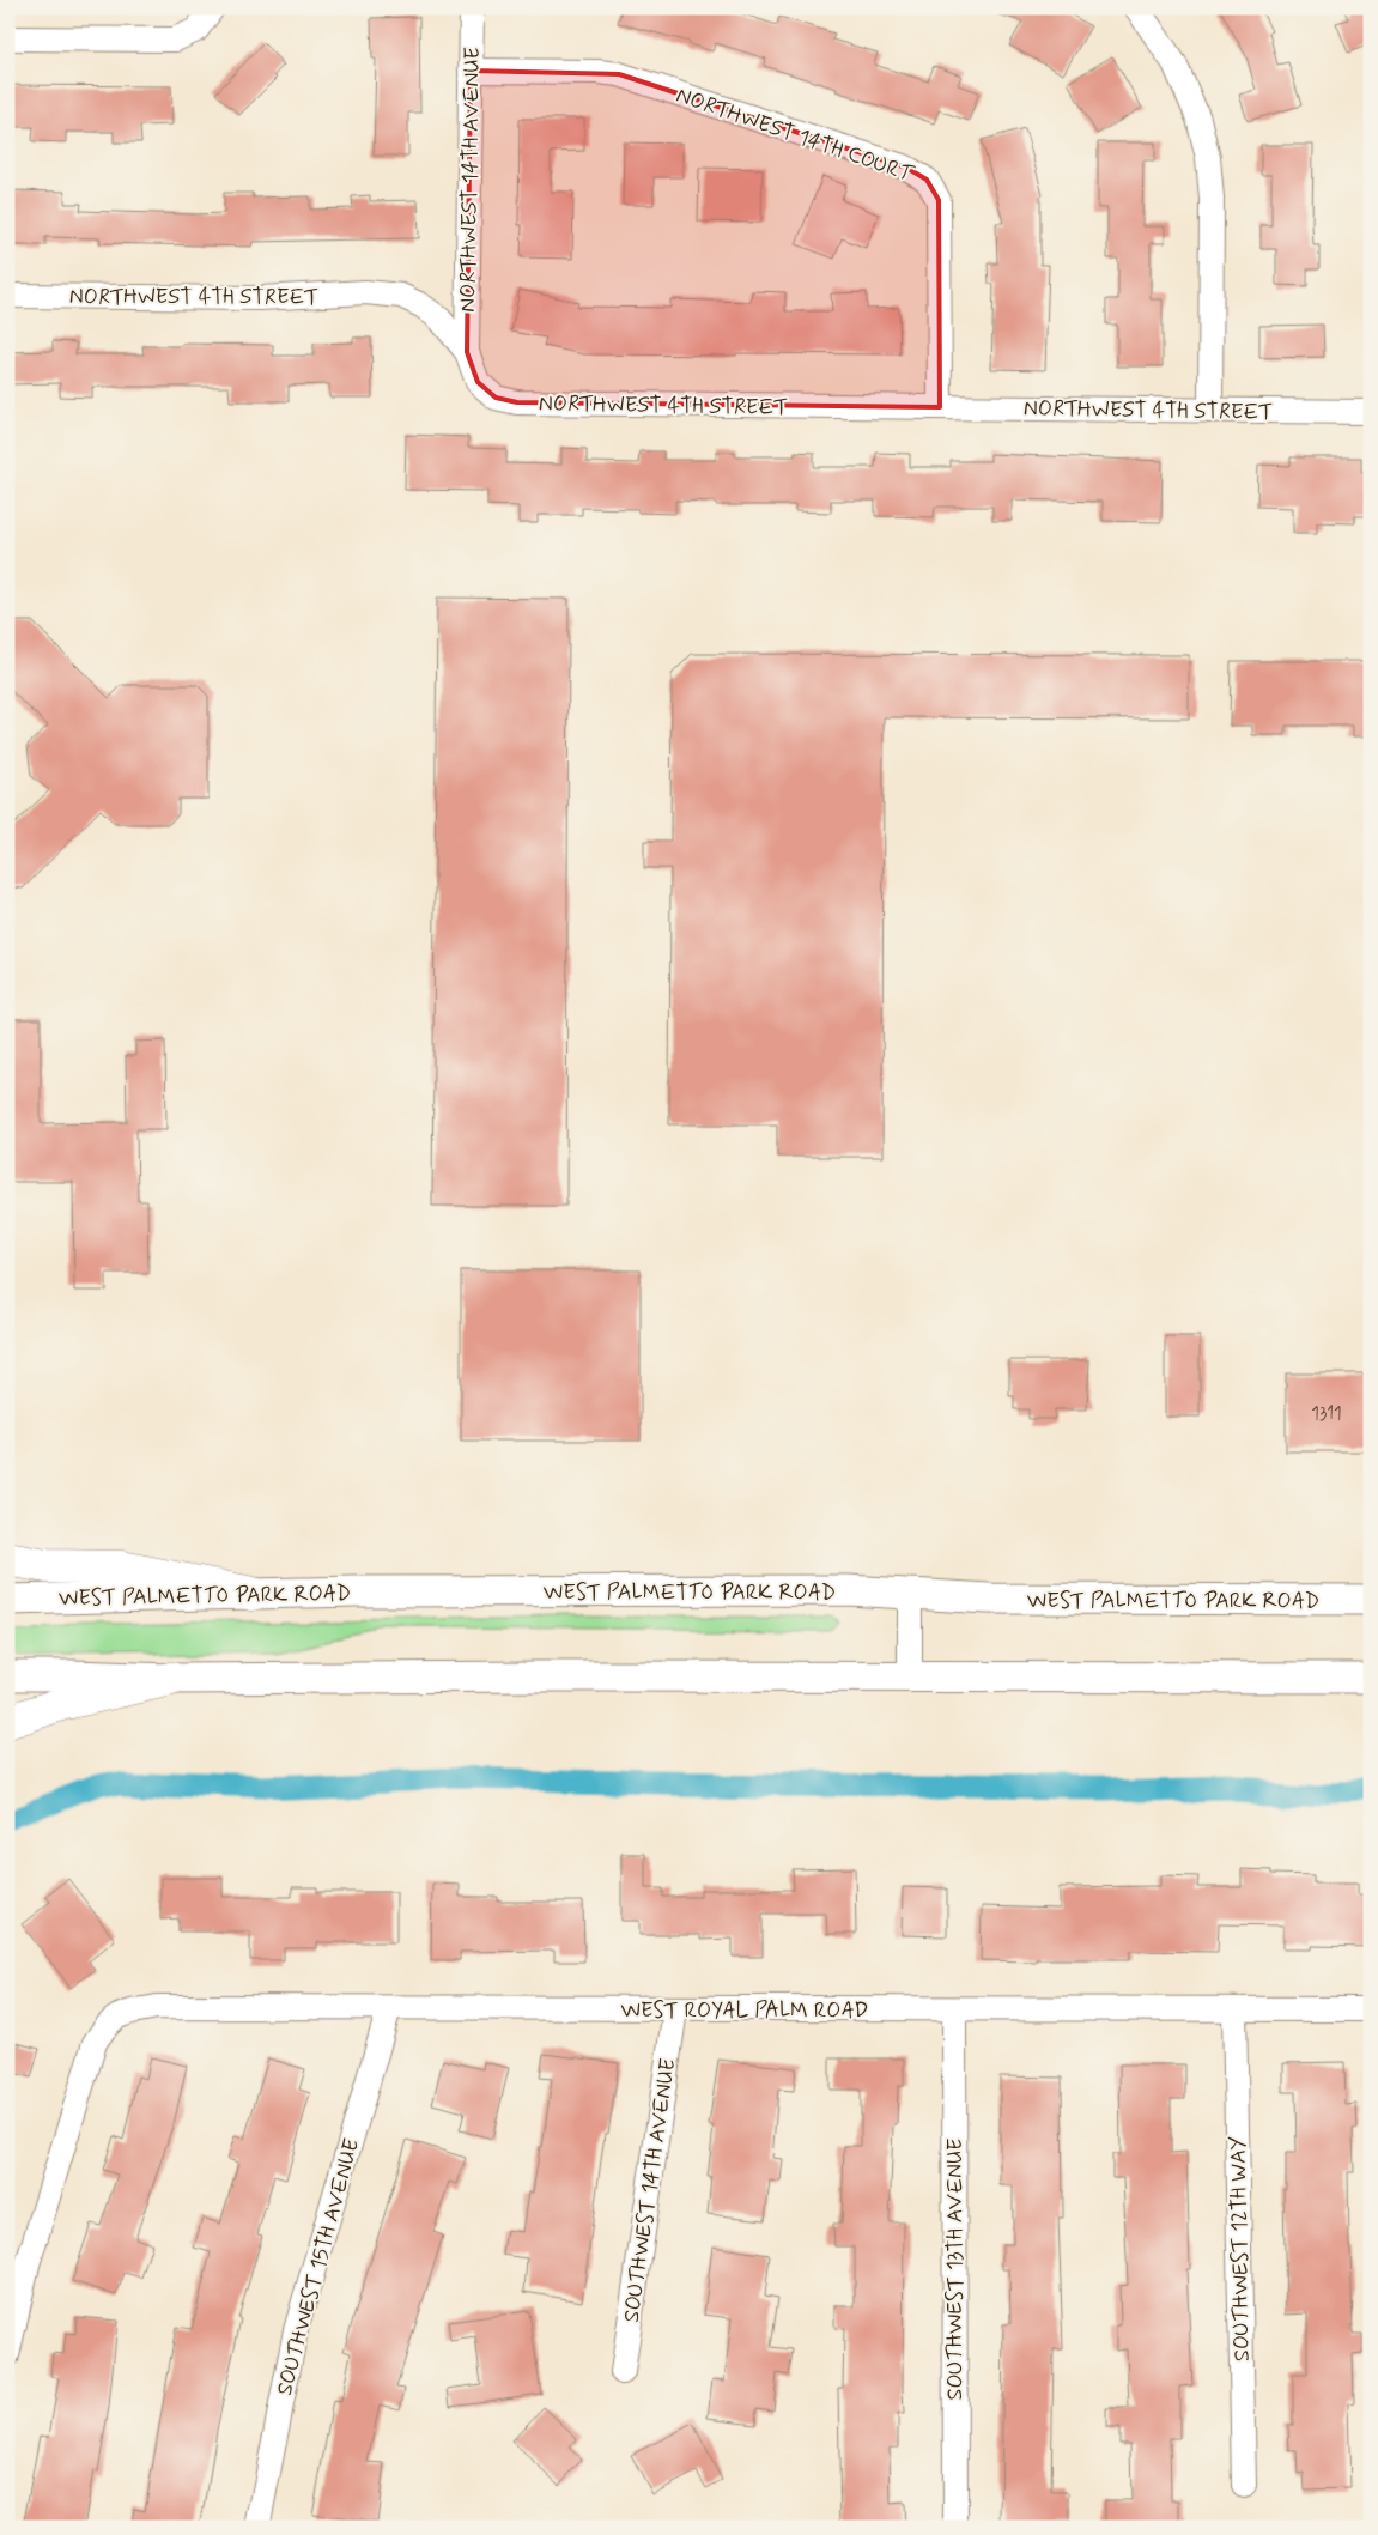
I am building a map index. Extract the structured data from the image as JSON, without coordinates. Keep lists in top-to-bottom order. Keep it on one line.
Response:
{"streets":{"main road":["WEST PALMETTO PARK ROAD"],"street":["NORTHWEST 14TH COURT","NORTHWEST 14TH AVENUE","NORTHWEST 4TH STREET","WEST ROYAL PALM ROAD","SOUTHWEST 14TH AVENUE","SOUTHWEST 12TH WAY","SOUTHWEST 15TH AVENUE","SOUTHWEST 13TH AVENUE"]},"crossings":[["NORTHWEST 14TH COURT","NORTHWEST 14TH AVENUE"],["NORTHWEST 14TH COURT","NORTHWEST 4TH STREET"],["NORTHWEST 14TH AVENUE","NORTHWEST 4TH STREET"],["WEST ROYAL PALM ROAD","SOUTHWEST 14TH AVENUE"],["WEST ROYAL PALM ROAD","SOUTHWEST 12TH WAY"],["WEST ROYAL PALM ROAD","SOUTHWEST 15TH AVENUE"],["WEST ROYAL PALM ROAD","SOUTHWEST 13TH AVENUE"]],"house_numbers":["1311"]}
